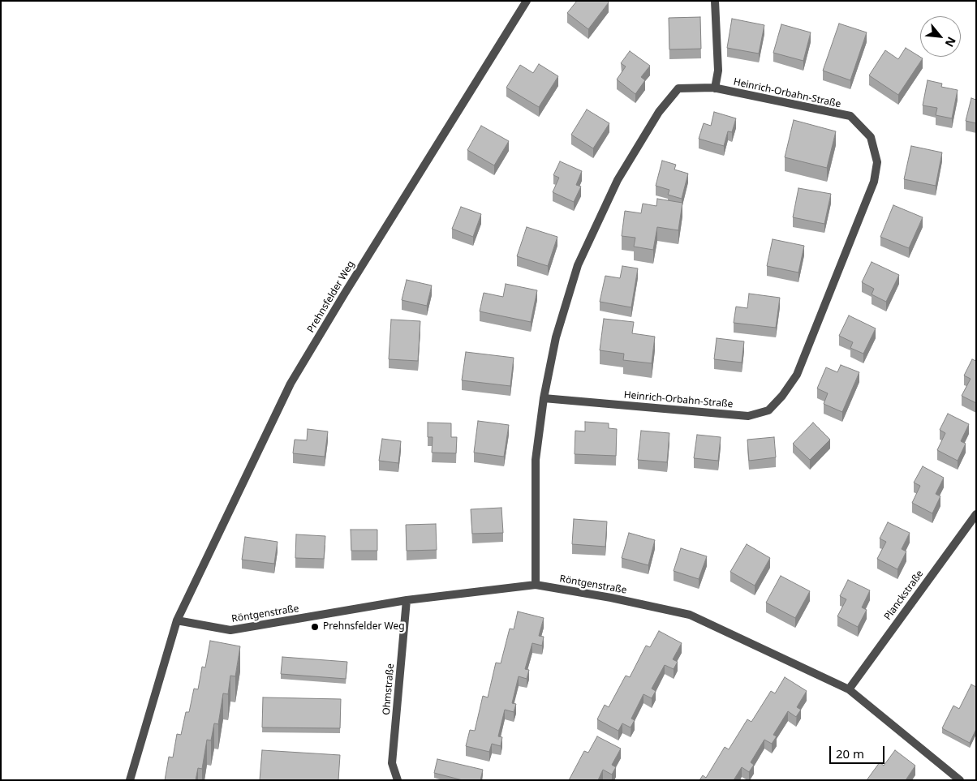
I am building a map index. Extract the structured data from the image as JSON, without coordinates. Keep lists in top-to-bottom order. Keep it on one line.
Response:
{"streets":{"street":["Heinrich-Orbahn-Straße","Prehnsfelder Weg","Röntgenstraße","Planckstraße","Ohmstraße"]},"crossings":[["Heinrich-Orbahn-Straße","Röntgenstraße"],["Prehnsfelder Weg","Röntgenstraße"],["Röntgenstraße","Planckstraße"],["Röntgenstraße","Ohmstraße"]],"places":["Prehnsfelder Weg"],"scale_bar":"20 m","north":"bottom right"}
